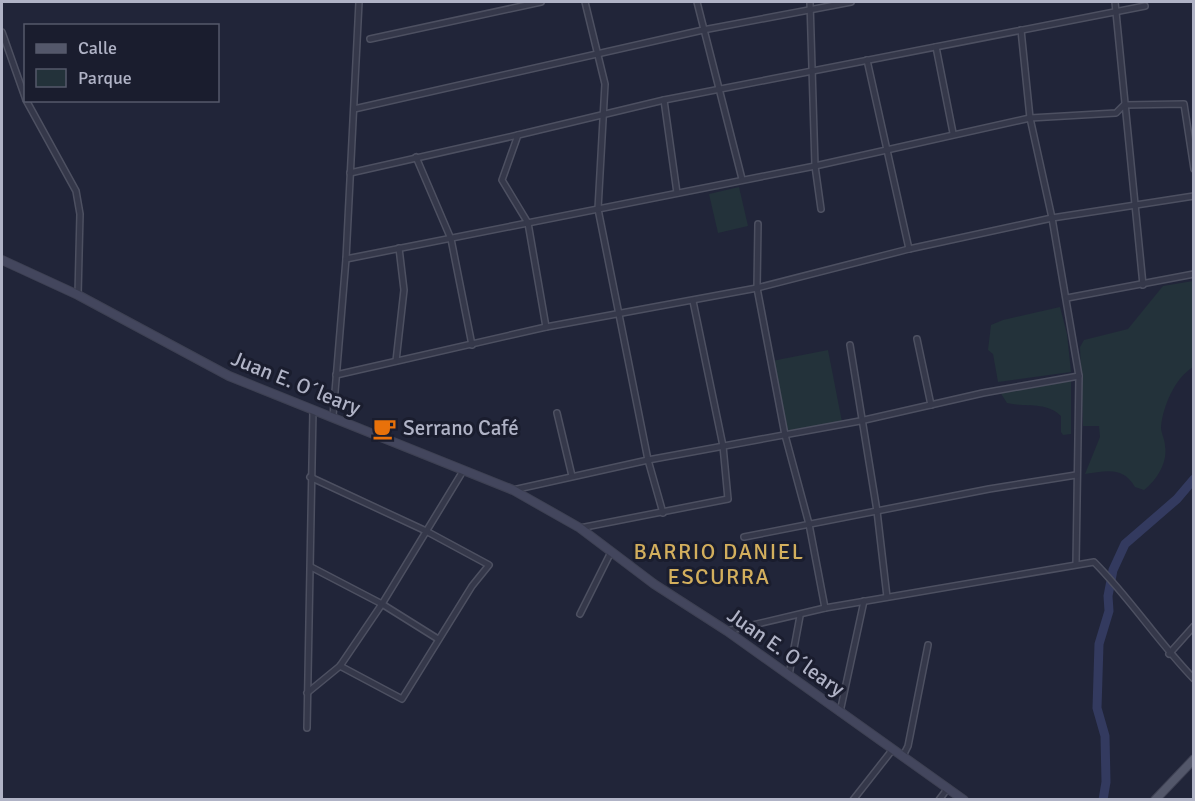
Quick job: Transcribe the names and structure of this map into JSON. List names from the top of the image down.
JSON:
{
  "streets": {
    "street": ["Juan E. O´leary"]
  },
  "districts": ["BARRIO DANIEL ESCURRA"],
  "places": {
    "cafe": ["Serrano Café"]
  },
  "legend": ["Calle", "Parque"]
}
